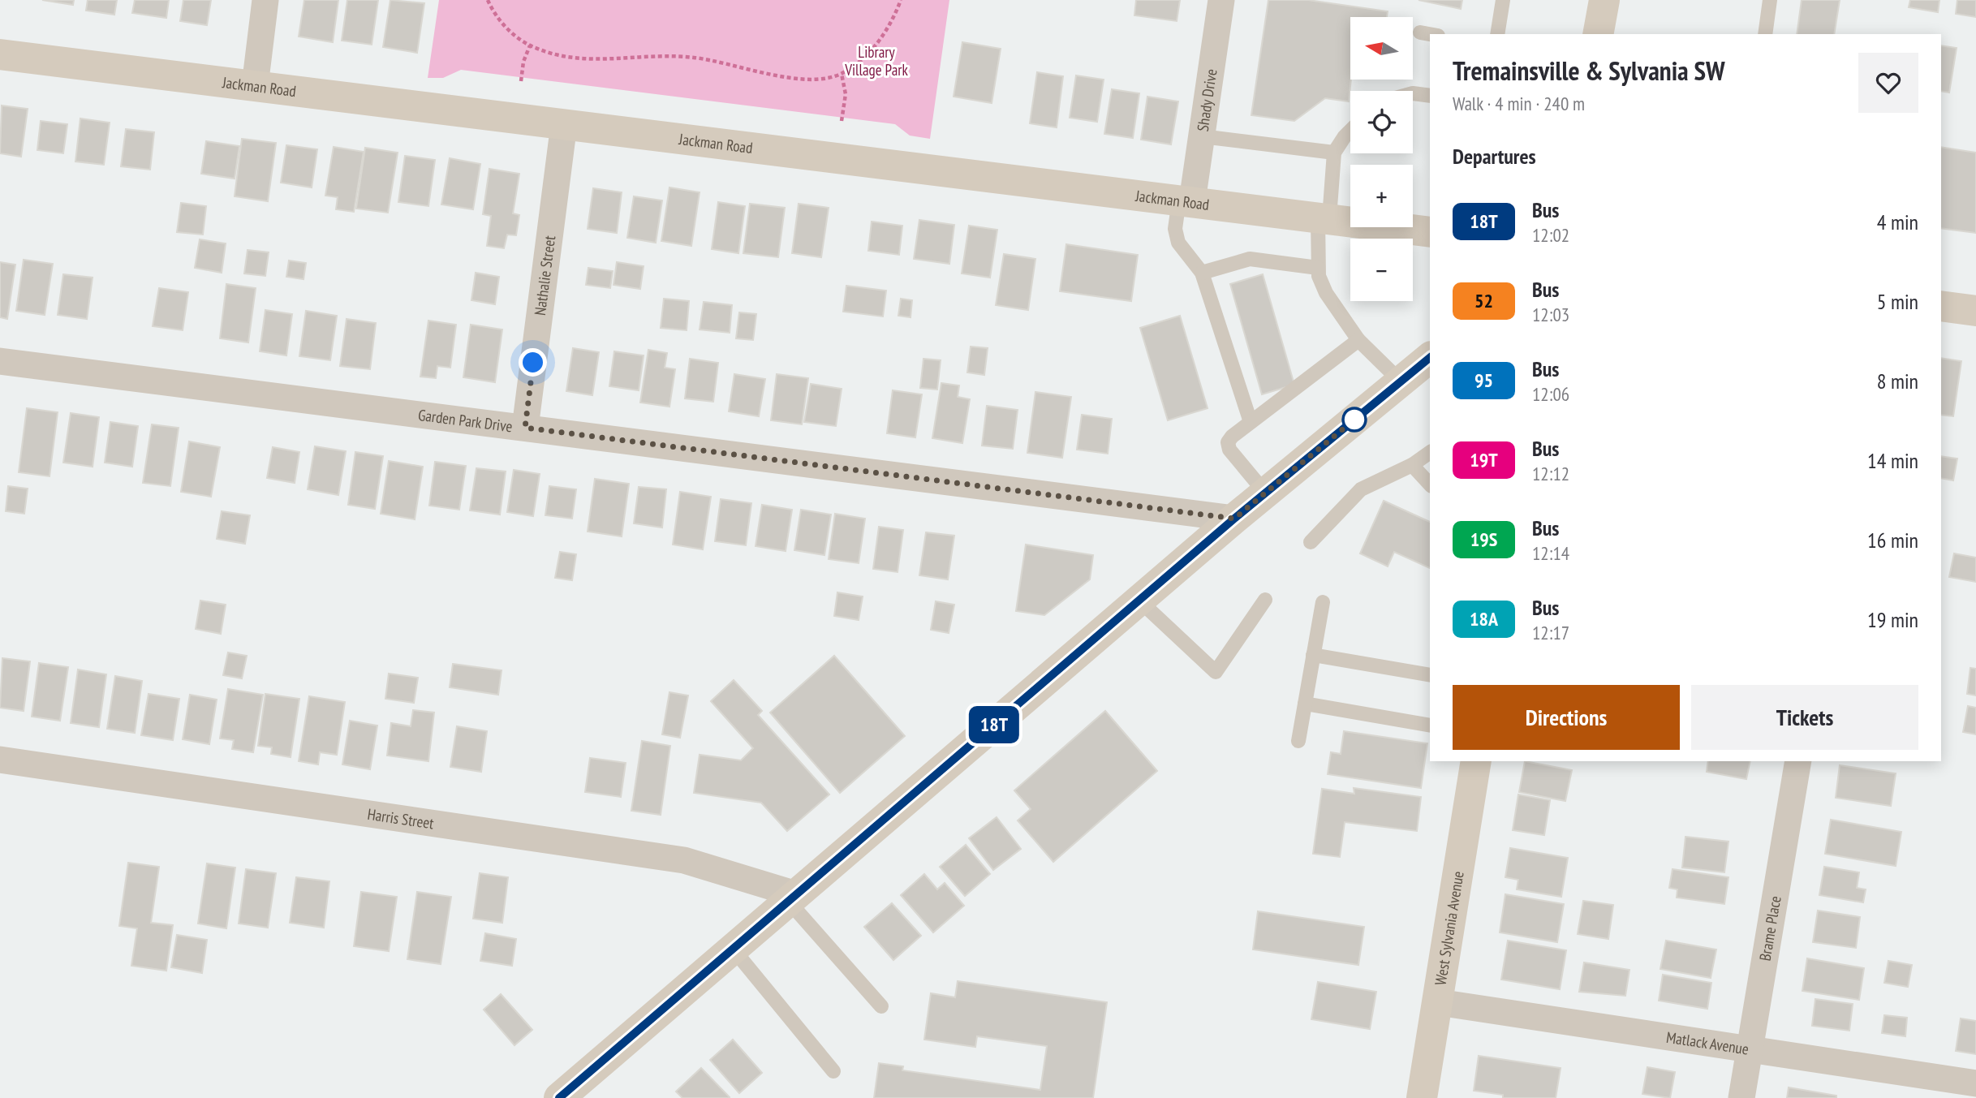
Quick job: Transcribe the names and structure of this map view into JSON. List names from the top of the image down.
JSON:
{
  "streets": {
    "street": [
      "Jackman Road",
      "Shady Drive",
      "Nathalie Street",
      "Garden Park Drive",
      "Harris Street",
      "West Sylvania Avenue",
      "Brame Place",
      "Matlack Avenue"
    ]
  },
  "crossings": [
    ["Jackman Road", "Shady Drive"],
    ["Jackman Road", "Nathalie Street"],
    ["Nathalie Street", "Garden Park Drive"],
    ["West Sylvania Avenue", "Matlack Avenue"],
    ["Brame Place", "Matlack Avenue"]
  ],
  "parks": ["Library Village Park"],
  "lines": ["bus line 18T"],
  "north": "left",
  "page": {
    "on_map": "18T",
    "map_buttons": ["+", "−"],
    "heading": [
      ["Tremainsville & Sylvania SW", "Walk · 4 min · 240 m"],
      "Departures"
    ],
    "list": [
      {
        "mark": "18T",
        "name": "Bus",
        "note": "12:02",
        "value": "4 min"
      },
      {
        "mark": "52",
        "name": "Bus",
        "note": "12:03",
        "value": "5 min"
      },
      {
        "mark": "95",
        "name": "Bus",
        "note": "12:06",
        "value": "8 min"
      },
      {
        "mark": "19T",
        "name": "Bus",
        "note": "12:12",
        "value": "14 min"
      },
      {
        "mark": "19S",
        "name": "Bus",
        "note": "12:14",
        "value": "16 min"
      },
      {
        "mark": "18A",
        "name": "Bus",
        "note": "12:17",
        "value": "19 min"
      }
    ],
    "buttons": ["Directions", "Tickets"]
  }
}
